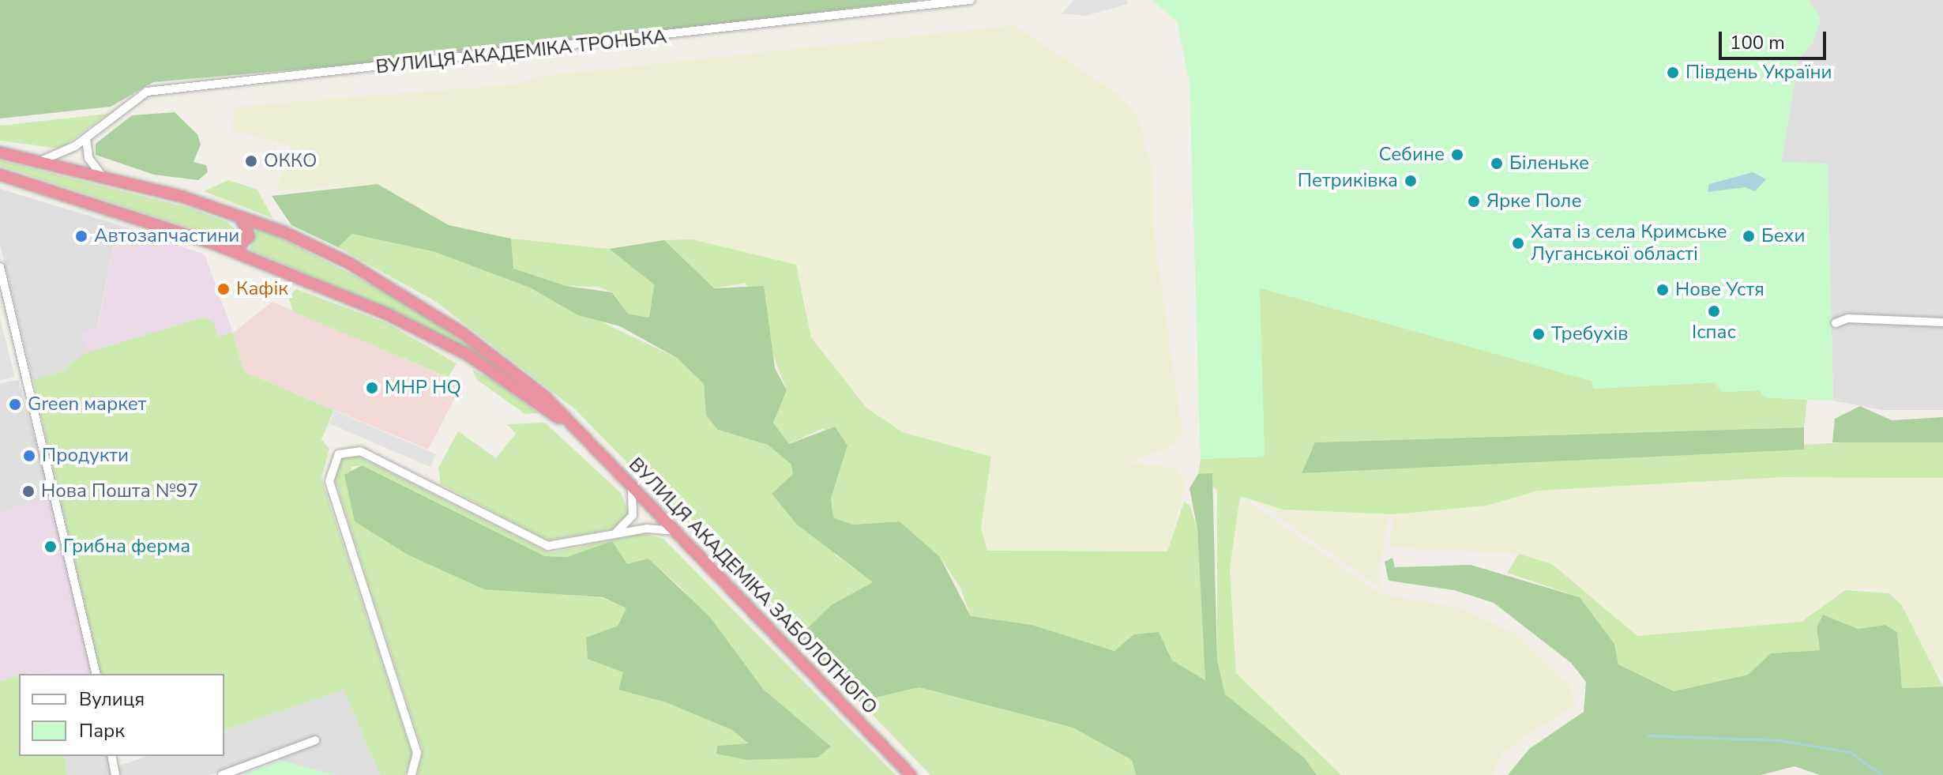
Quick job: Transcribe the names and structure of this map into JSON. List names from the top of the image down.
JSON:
{
  "streets": {
    "highway": ["ВУЛИЦЯ АКАДЕМІКА ЗАБОЛОТНОГО"],
    "street": ["ВУЛИЦЯ АКАДЕМІКА ТРОНЬКА"]
  },
  "crossings": [
    ["ВУЛИЦЯ АКАДЕМІКА ТРОНЬКА", "ВУЛИЦЯ АКАДЕМІКА ЗАБОЛОТНОГО"]
  ],
  "places": [
    "Південь України",
    "Себине",
    "ОККО",
    "Біленьке",
    "Петриківка",
    "Ярке Поле",
    "Автозапчастини",
    "Бехи",
    "Хата iз села Кримське Луганської області",
    "Кафік",
    "Нове Устя",
    "Іспас",
    "Требухів",
    "MHP HQ",
    "Green маркет",
    "Продукти",
    "Нова Пошта №97",
    "Грибна ферма"
  ],
  "legend": ["Вулиця", "Парк"],
  "scale_bar": "100 m"
}
